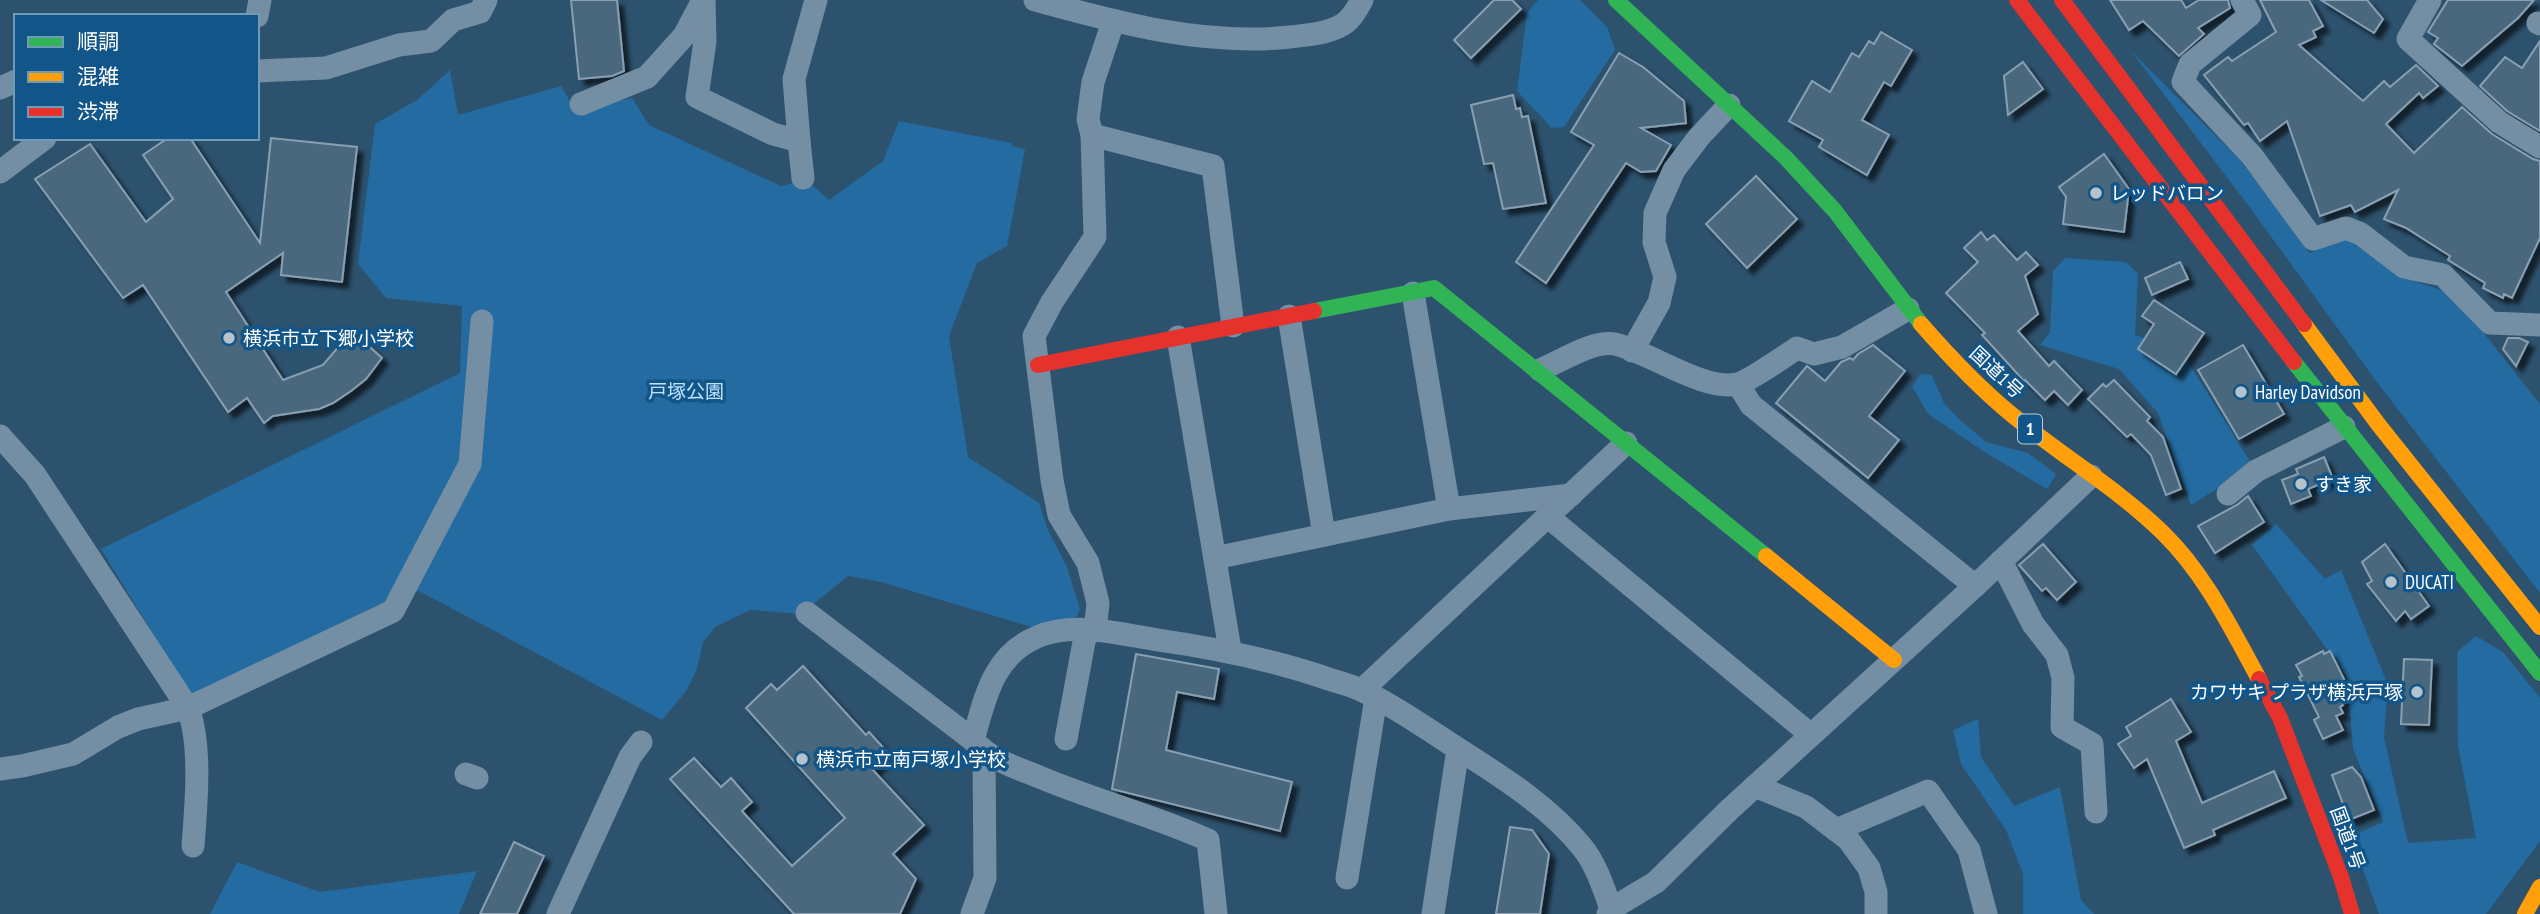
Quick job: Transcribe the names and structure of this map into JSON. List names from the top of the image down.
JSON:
{
  "streets": {
    "main road": ["国道1号", "1"]
  },
  "parks": ["戸塚公園"],
  "places": [
    "レッドバロン",
    "横浜市立下郷小学校",
    "Harley Davidson",
    "すき家",
    "DUCATI",
    "カワサキ プラザ横浜戸塚",
    "横浜市立南戸塚小学校"
  ],
  "legend": ["順調", "混雑", "渋滞"]
}
